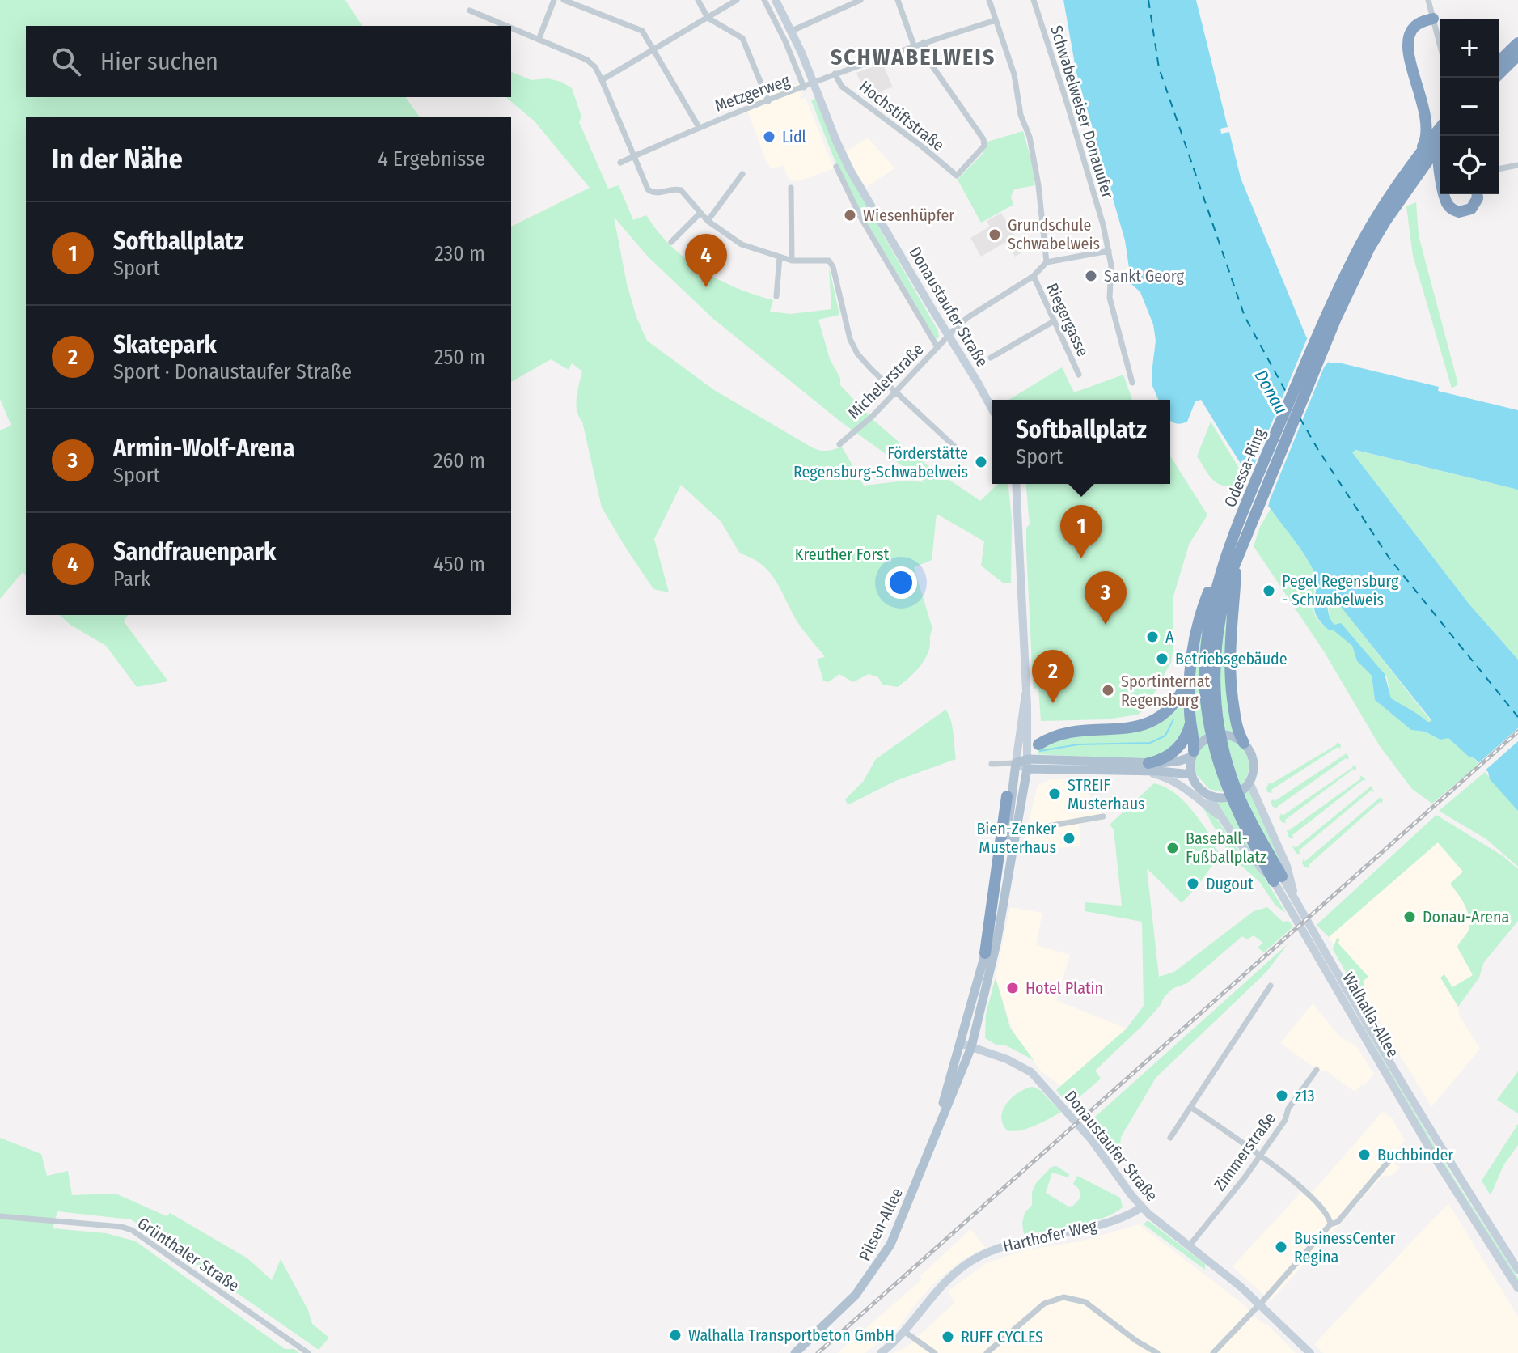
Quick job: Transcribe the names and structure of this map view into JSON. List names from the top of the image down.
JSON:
{
  "streets": {
    "highway": ["Odessa-Ring", "Walhalla-Allee"],
    "main road": ["Donaustaufer Straße", "Pilsen-Allee", "Harthofer Weg"],
    "street": [
      "Metzgerweg",
      "Schwabelweiser Donauufer",
      "Hochstiftstraße",
      "Riegergasse",
      "Michelerstraße",
      "Zimmerstraße",
      "Grünthaler Straße"
    ]
  },
  "crossings": [
    ["Metzgerweg", "Hochstiftstraße"],
    ["Metzgerweg", "Donaustaufer Straße"],
    ["Donaustaufer Straße", "Michelerstraße"],
    ["Donaustaufer Straße", "Zimmerstraße"],
    ["Donaustaufer Straße", "Pilsen-Allee"],
    ["Donaustaufer Straße", "Harthofer Weg"],
    ["Riegergasse", "Michelerstraße"],
    ["Odessa-Ring", "Walhalla-Allee"]
  ],
  "districts": ["SCHWABELWEIS"],
  "water": ["Donau"],
  "parks": ["Kreuther Forst"],
  "places": [
    "Lidl",
    "Wiesenhüpfer",
    "Grundschule Schwabelweis",
    "Sankt Georg",
    "Förderstätte Regensburg-Schwabelweis",
    "Pegel Regensburg - Schwabelweis",
    "A",
    "Betriebsgebäude",
    "Sportinternat Regensburg",
    "STREIF Musterhaus",
    "Bien-Zenker Musterhaus",
    "Baseball- Fußballplatz",
    "Dugout",
    "Donau-Arena",
    "Hotel Platin",
    "z13",
    "Buchbinder",
    "BusinessCenter Regina",
    "Walhalla Transportbeton GmbH",
    "RUFF CYCLES"
  ],
  "page": {
    "map_buttons": ["+", "−"],
    "search": "Hier suchen",
    "heading": ["In der Nähe", "4 Ergebnisse"],
    "list": [
      {
        "mark": "1",
        "name": "Softballplatz",
        "note": "Sport",
        "value": "230 m"
      },
      {
        "mark": "2",
        "name": "Skatepark",
        "note": "Sport · Donaustaufer Straße",
        "value": "250 m"
      },
      {
        "mark": "3",
        "name": "Armin-Wolf-Arena",
        "note": "Sport",
        "value": "260 m"
      },
      {
        "mark": "4",
        "name": "Sandfrauenpark",
        "note": "Park",
        "value": "450 m"
      }
    ],
    "pins": [
      "4",
      "1",
      "3",
      "2"
    ],
    "popup": ["Softballplatz", "Sport"]
  }
}
